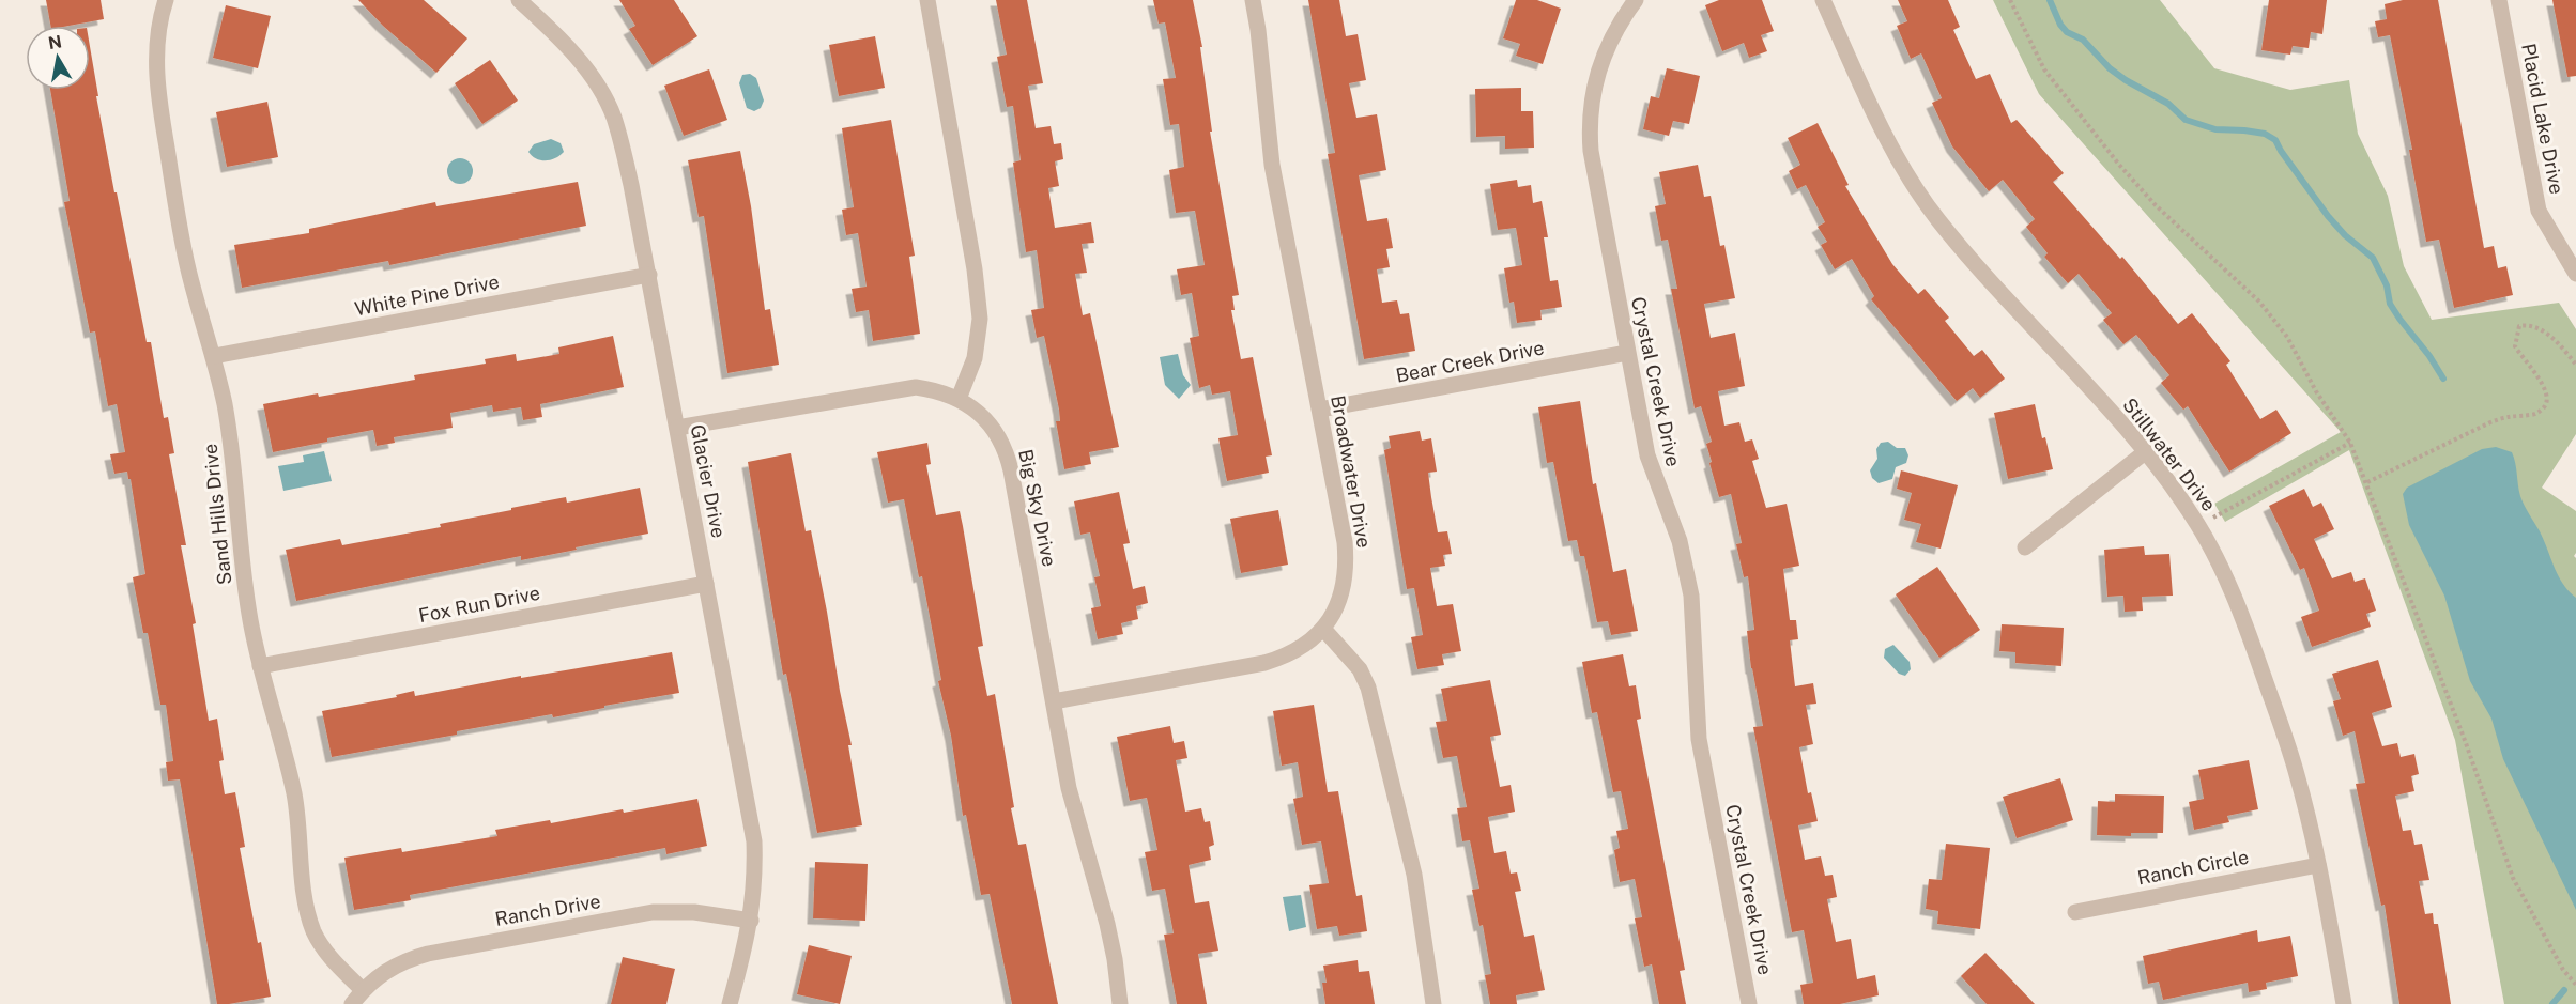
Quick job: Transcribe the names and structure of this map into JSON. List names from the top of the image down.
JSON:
{
  "streets": {
    "street": [
      "Placid Lake Drive",
      "White Pine Drive",
      "Bear Creek Drive",
      "Crystal Creek Drive",
      "Stillwater Drive",
      "Broadwater Drive",
      "Glacier Drive",
      "Big Sky Drive",
      "Sand Hills Drive",
      "Fox Run Drive",
      "Ranch Circle",
      "Ranch Drive"
    ]
  },
  "crossings": [
    ["White Pine Drive", "Glacier Drive"],
    ["White Pine Drive", "Sand Hills Drive"],
    ["Bear Creek Drive", "Crystal Creek Drive"],
    ["Bear Creek Drive", "Broadwater Drive"],
    ["Stillwater Drive", "Ranch Circle"],
    ["Glacier Drive", "Fox Run Drive"],
    ["Glacier Drive", "Ranch Drive"],
    ["Sand Hills Drive", "Fox Run Drive"],
    ["Sand Hills Drive", "Ranch Drive"]
  ],
  "north": "top"
}
